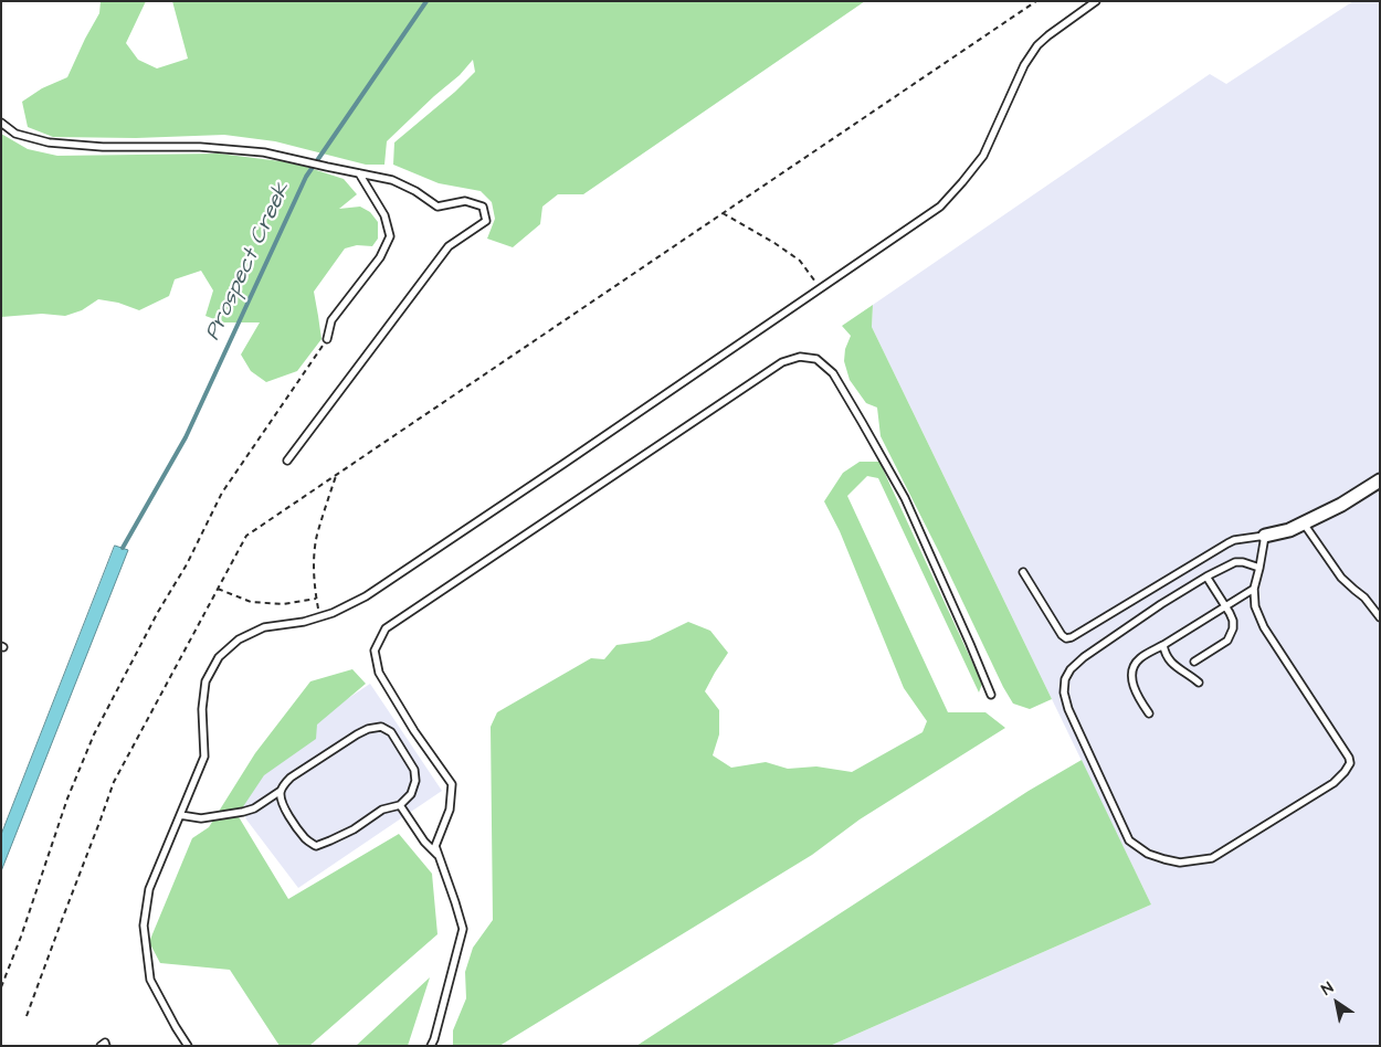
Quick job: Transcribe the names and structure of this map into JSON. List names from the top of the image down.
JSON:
{
  "water": ["Prospect Creek"],
  "north": "top left"
}
